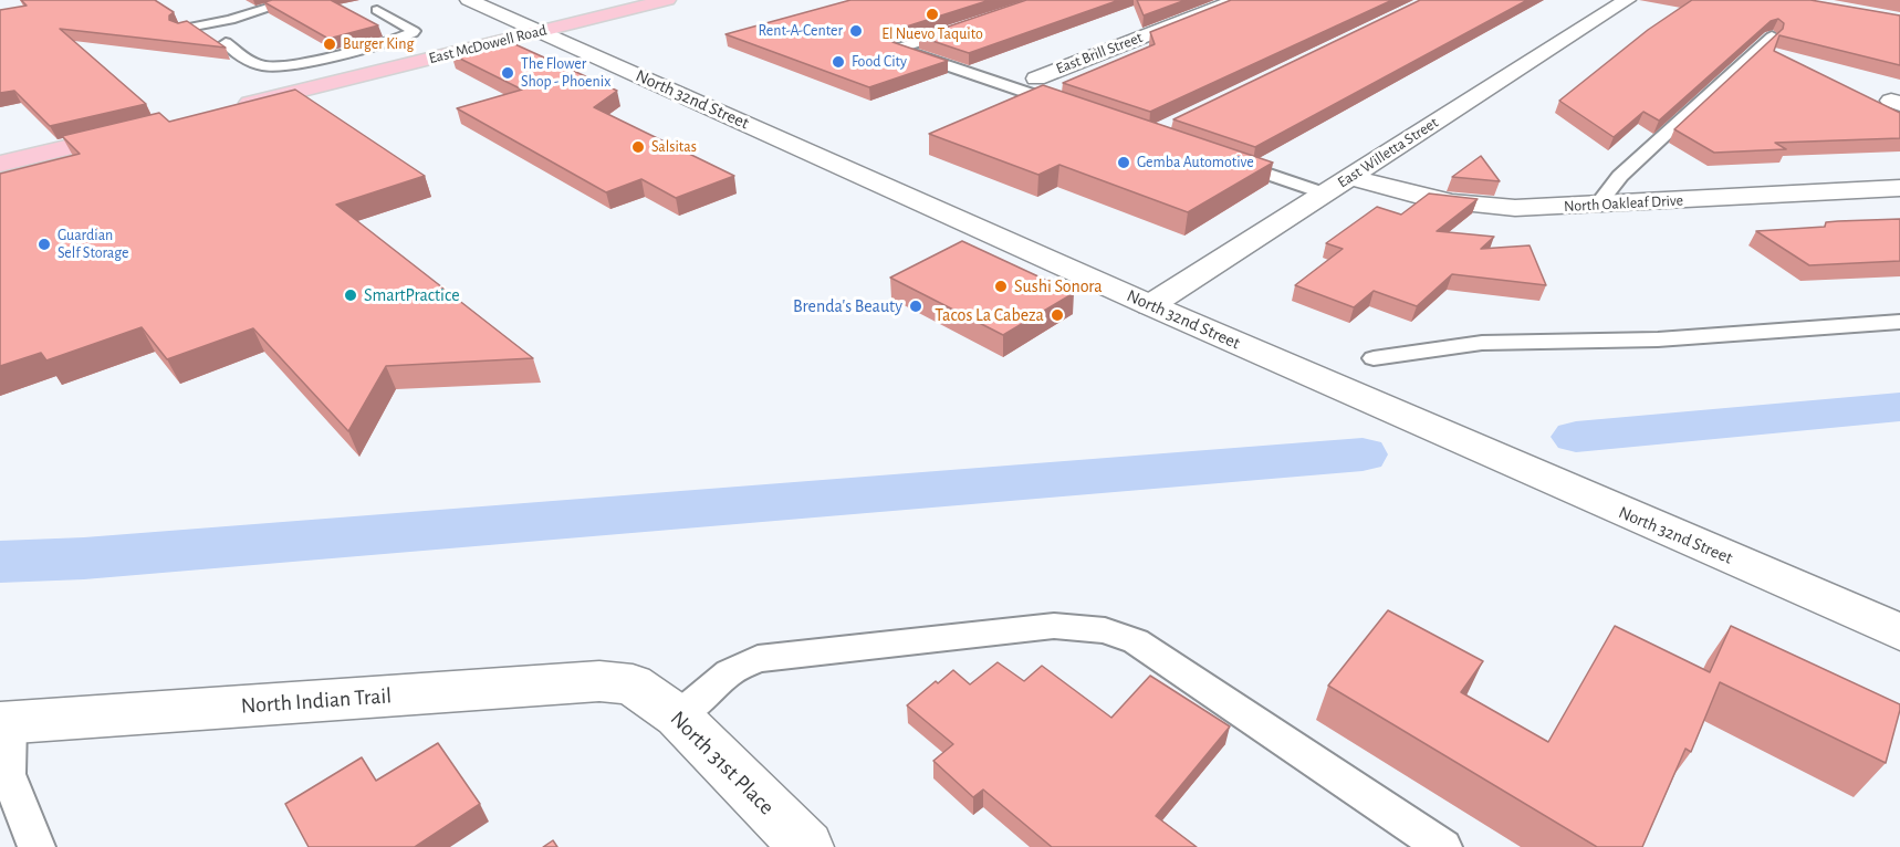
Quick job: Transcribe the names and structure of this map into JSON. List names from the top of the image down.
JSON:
{
  "streets": {
    "main road": ["East McDowell Road"],
    "street": [
      "East Brill Street",
      "North 32nd Street",
      "East Willetta Street",
      "North Oakleaf Drive",
      "North Indian Trail",
      "North 31st Place"
    ]
  },
  "crossings": [
    ["East McDowell Road", "North 32nd Street"],
    ["North 32nd Street", "East Willetta Street"],
    ["East Willetta Street", "North Oakleaf Drive"],
    ["North Indian Trail", "North 31st Place"]
  ],
  "places": [
    "El Nuevo Taquito",
    "Rent-A-Center",
    "Burger King",
    "Food City",
    "The Flower Shop - Phoenix",
    "Salsitas",
    "Gemba Automotive",
    "Guardian Self Storage",
    "Sushi Sonora",
    "SmartPractice",
    "Brenda's Beauty",
    "Tacos La Cabeza"
  ]
}
